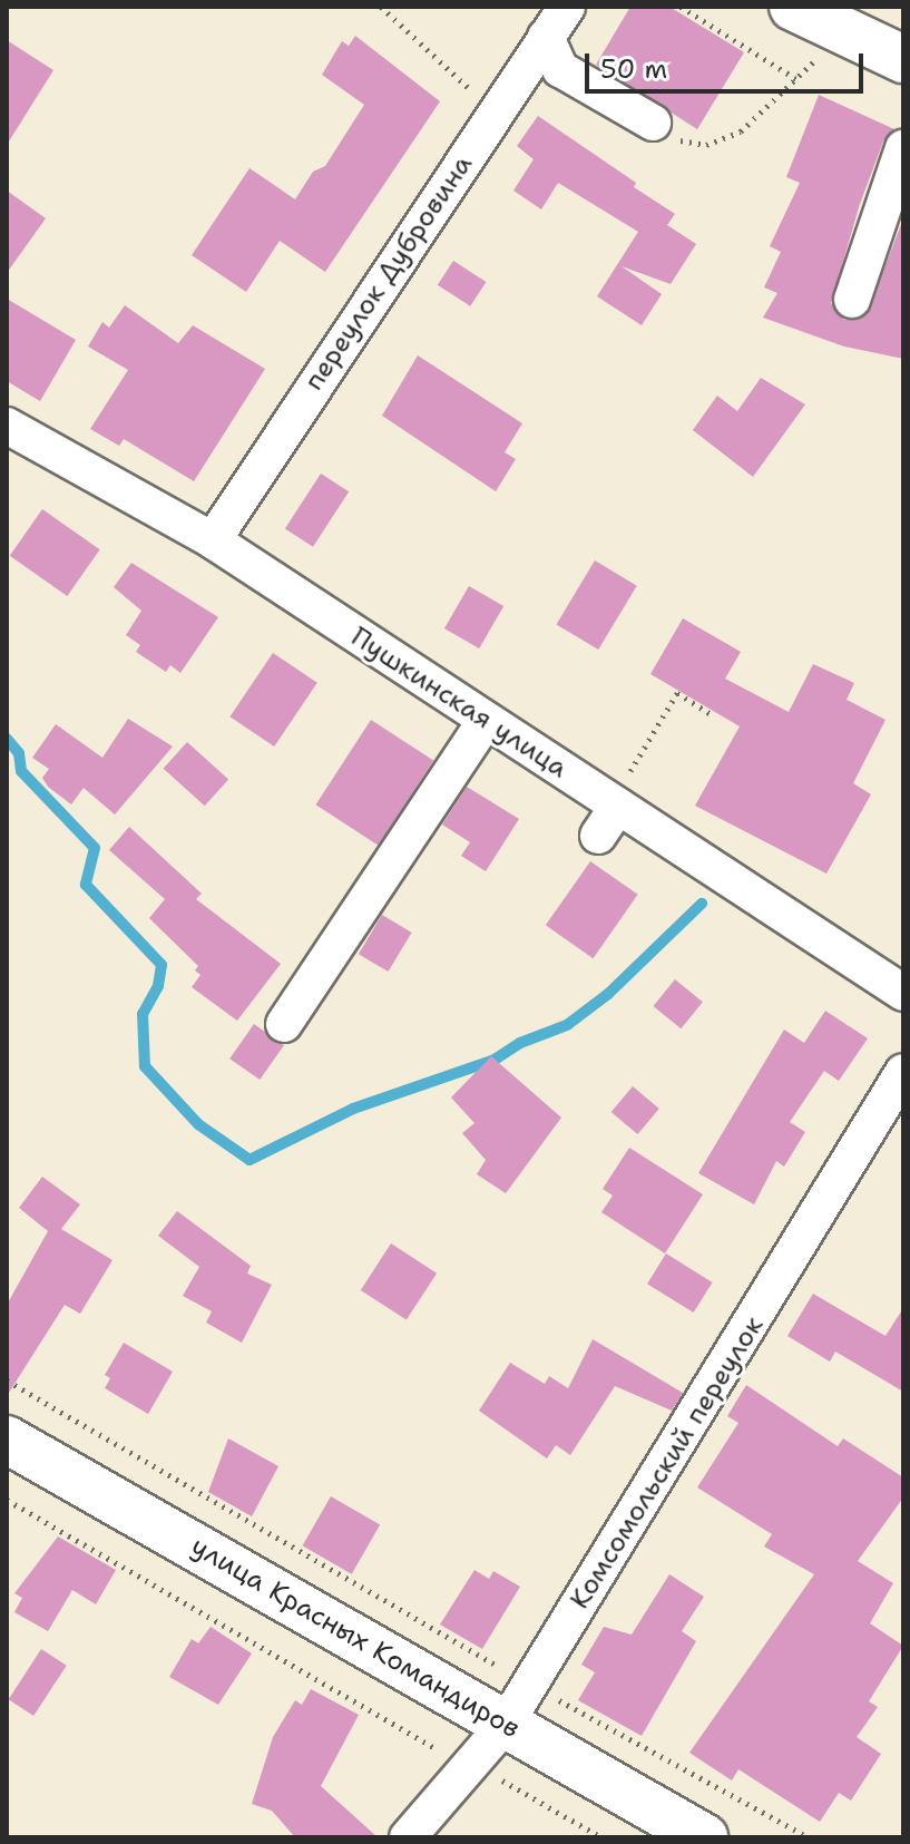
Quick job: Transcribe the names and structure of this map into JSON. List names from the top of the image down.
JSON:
{
  "streets": {
    "main road": ["улица Красных Командиров"],
    "street": ["переулок Дубровина", "Пушкинская улица", "Комсомольский переулок"]
  },
  "crossings": [
    ["переулок Дубровина", "Пушкинская улица"],
    ["Комсомольский переулок", "улица Красных Командиров"]
  ],
  "scale_bar": "50 m"
}
